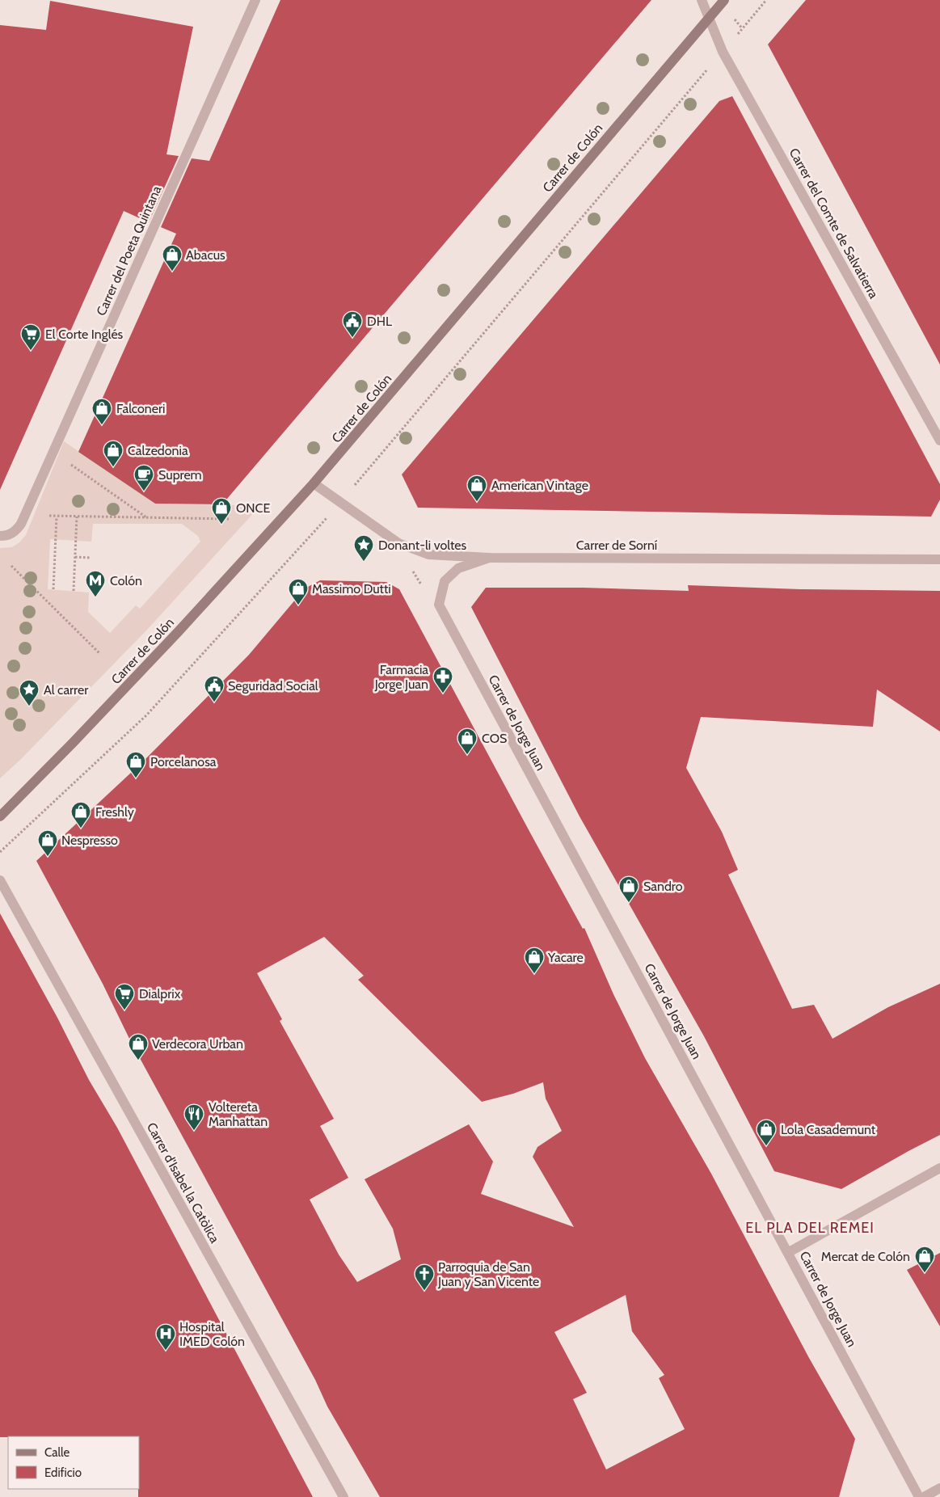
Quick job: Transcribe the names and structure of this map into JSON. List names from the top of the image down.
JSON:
{
  "streets": {
    "main road": ["Carrer de Colón"],
    "street": [
      "Carrer del Comte de Salvatierra",
      "Carrer del Poeta Quintana",
      "Carrer de Sorní",
      "Carrer de Jorge Juan",
      "Carrer d'Isabel la Catòlica"
    ]
  },
  "crossings": [
    ["Carrer de Colón", "Carrer del Comte de Salvatierra"],
    ["Carrer de Colón", "Carrer de Sorní"],
    ["Carrer de Sorní", "Carrer de Jorge Juan"]
  ],
  "districts": ["EL PLA DEL REMEI"],
  "places": {
    "shop": [
      "Abacus",
      "Falconeri",
      "Calzedonia",
      "American Vintage",
      "ONCE",
      "Massimo Dutti",
      "COS",
      "Porcelanosa",
      "Freshly",
      "Nespresso",
      "Sandro",
      "Yacare",
      "Verdecora Urban",
      "Lola Casademunt",
      "Mercat de Colón"
    ],
    "public building": ["DHL", "Seguridad Social"],
    "supermarket": ["El Corte Inglés", "Dialprix"],
    "cafe": ["Suprem"],
    "place": ["Donant-li voltes", "Al carrer"],
    "metro station": ["Colón"],
    "pharmacy": ["Farmacia Jorge Juan"],
    "restaurant": ["Voltereta Manhattan"],
    "church": ["Parroquia de San Juan y San Vicente"],
    "hospital": ["Hospital IMED Colón"]
  },
  "legend": ["Calle", "Edificio"]
}
